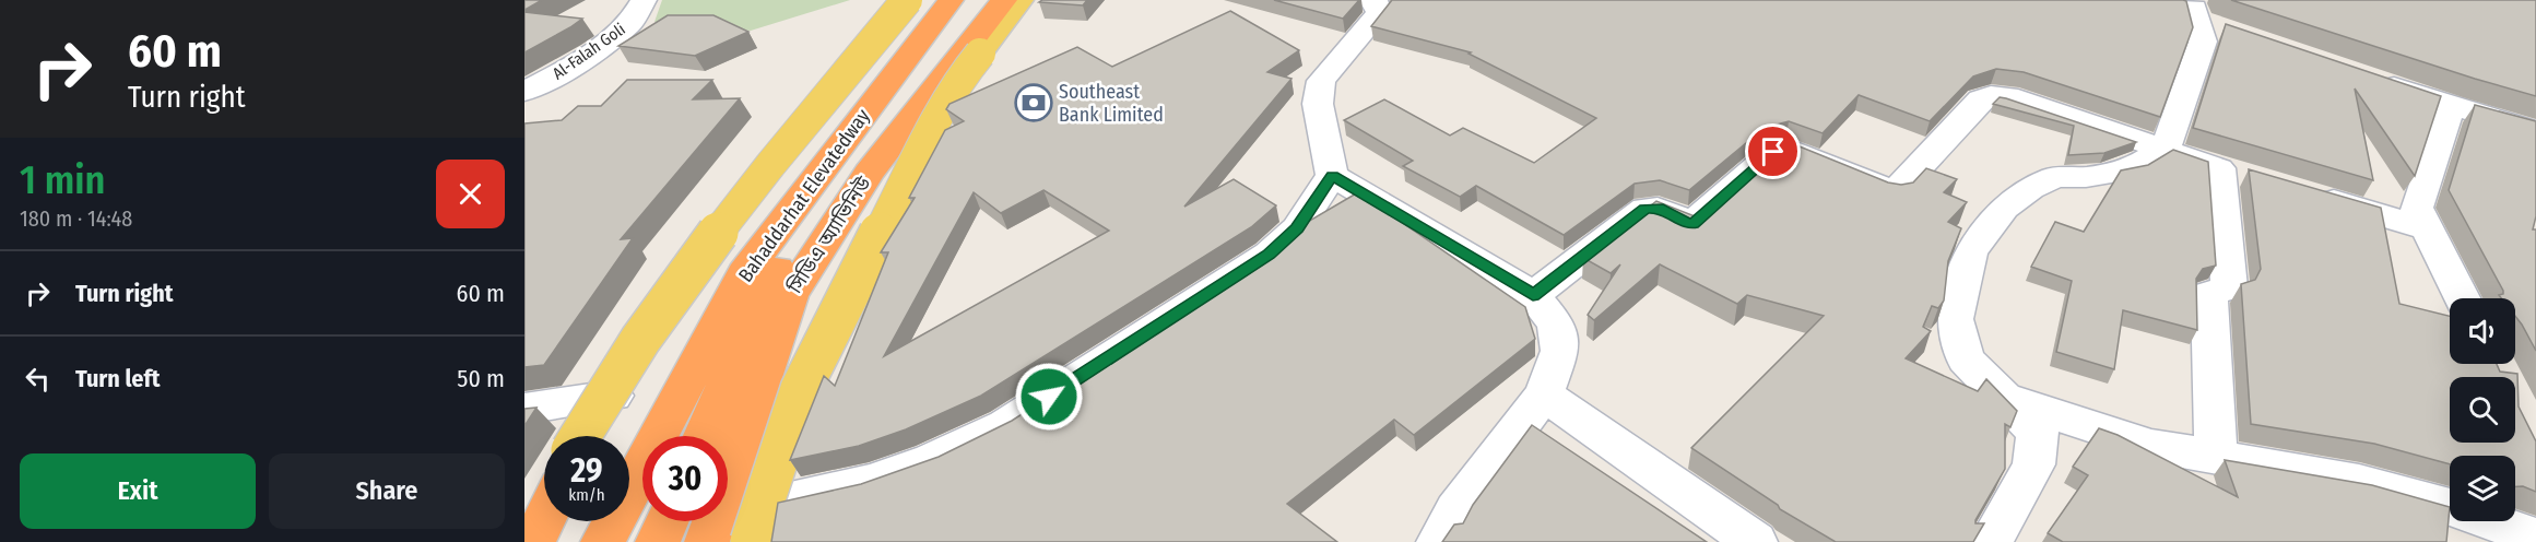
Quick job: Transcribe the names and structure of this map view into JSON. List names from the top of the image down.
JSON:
{
  "streets": {
    "highway": ["Bahaddarhat Elevatedway", "সিডিএ অ্যাভিনিউ"],
    "street": ["Al-Falah Goli"]
  },
  "places": {
    "bank": ["Southeast Bank Limited"]
  },
  "page": {
    "turn": ["60 m", "Turn right"],
    "heading": ["1 min", "180 m · 14:48"],
    "list": [
      {
        "name": "Turn right",
        "value": "60 m"
      },
      {
        "name": "Turn left",
        "value": "50 m"
      }
    ],
    "speed": "29 km/h",
    "limit": "30",
    "buttons": ["Exit", "Share"]
  }
}
